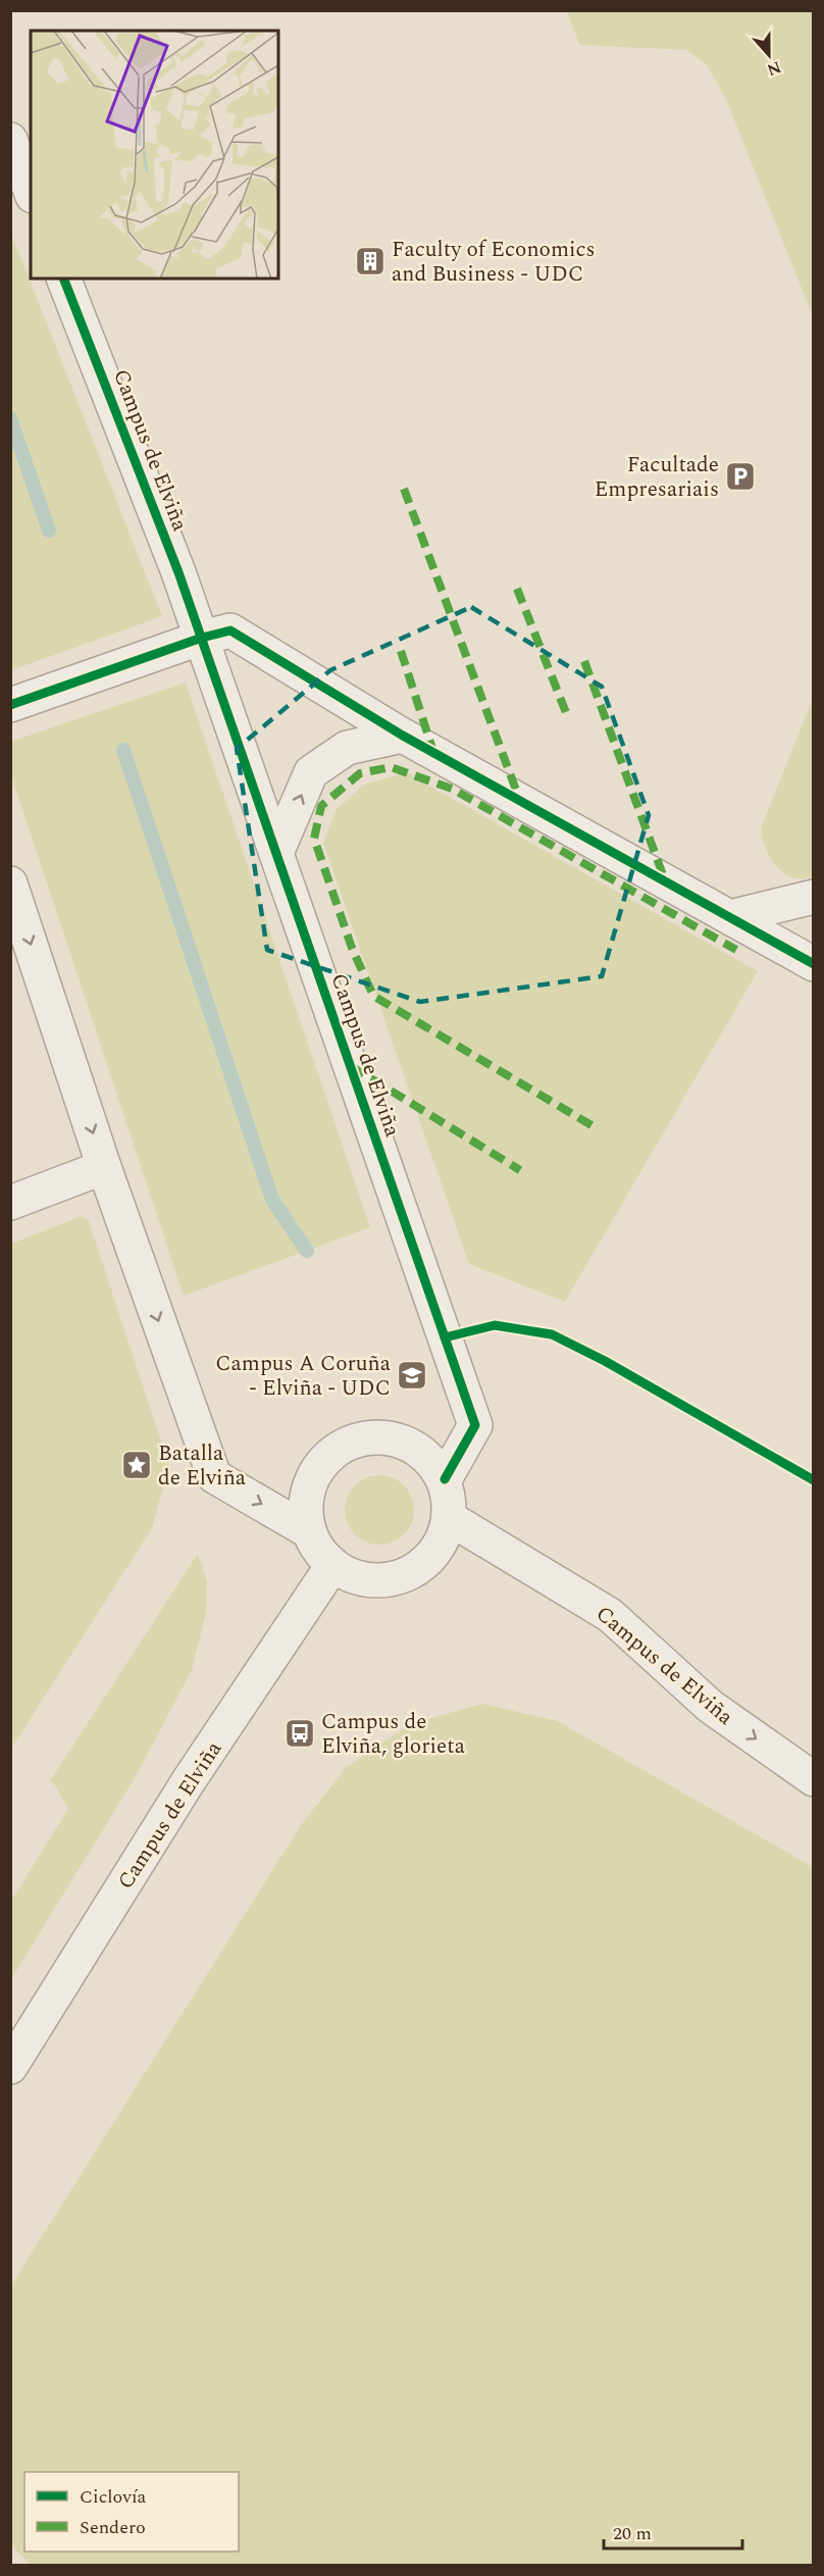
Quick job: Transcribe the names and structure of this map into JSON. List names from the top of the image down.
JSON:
{
  "streets": {
    "street": ["Campus de Elviña"]
  },
  "places": {
    "building": ["Faculty of Economics and Business - UDC"],
    "parking": ["Facultade Empresariais"],
    "school or university": ["Campus A Coruña - Elviña - UDC"],
    "place": ["Batalla de Elviña"],
    "bus stop": ["Campus de Elviña, glorieta"]
  },
  "legend": ["Ciclovía", "Sendero"],
  "scale_bar": "20 m",
  "north": "bottom"
}
